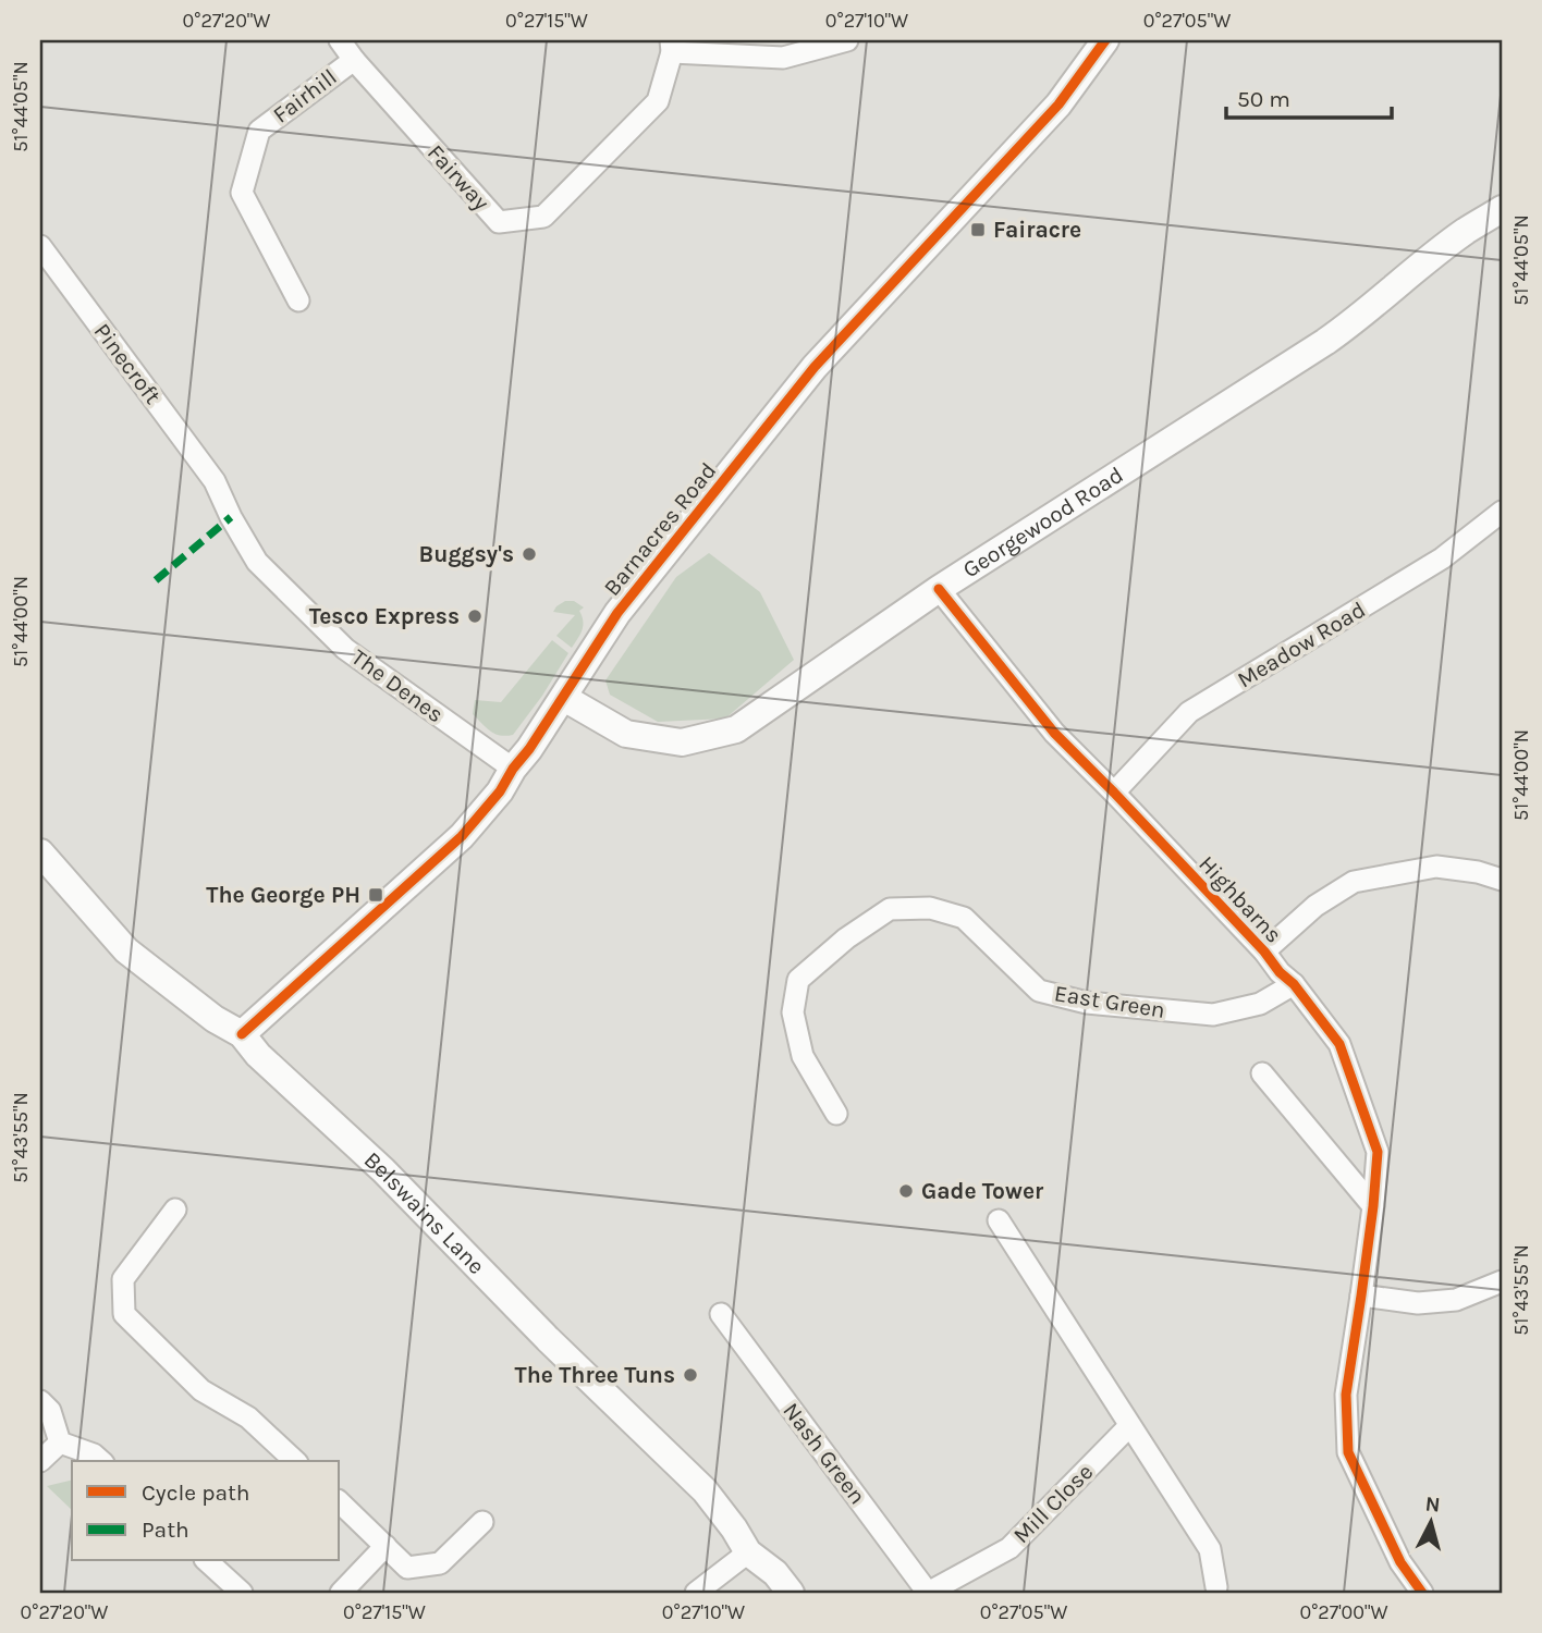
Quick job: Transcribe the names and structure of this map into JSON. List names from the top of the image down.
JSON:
{
  "streets": {
    "street": [
      "Fairhill",
      "Fairway",
      "Pinecroft",
      "Georgewood Road",
      "Barnacres Road",
      "Meadow Road",
      "The Denes",
      "Highbarns",
      "East Green",
      "Belswains Lane",
      "Nash Green",
      "Mill Close"
    ]
  },
  "crossings": [
    ["Fairhill", "Fairway"],
    ["Pinecroft", "The Denes"],
    ["Georgewood Road", "Barnacres Road"],
    ["Georgewood Road", "Highbarns"],
    ["Barnacres Road", "The Denes"],
    ["Barnacres Road", "Belswains Lane"],
    ["Meadow Road", "Highbarns"],
    ["Highbarns", "East Green"],
    ["Nash Green", "Mill Close"]
  ],
  "places": {
    "transit": ["Fairacre", "The George PH"],
    "other": [
      "Buggsy's",
      "Tesco Express",
      "Gade Tower",
      "The Three Tuns"
    ]
  },
  "legend": ["Cycle path", "Path"],
  "scale_bar": "50 m",
  "north": "top",
  "coordinates": [
    "0°27'20\"W",
    "0°27'15\"W",
    "0°27'10\"W",
    "0°27'05\"W",
    "51°44'05\"N",
    "51°44'00\"N",
    "51°43'55\"N",
    "0°27'00\"W"
  ]
}
